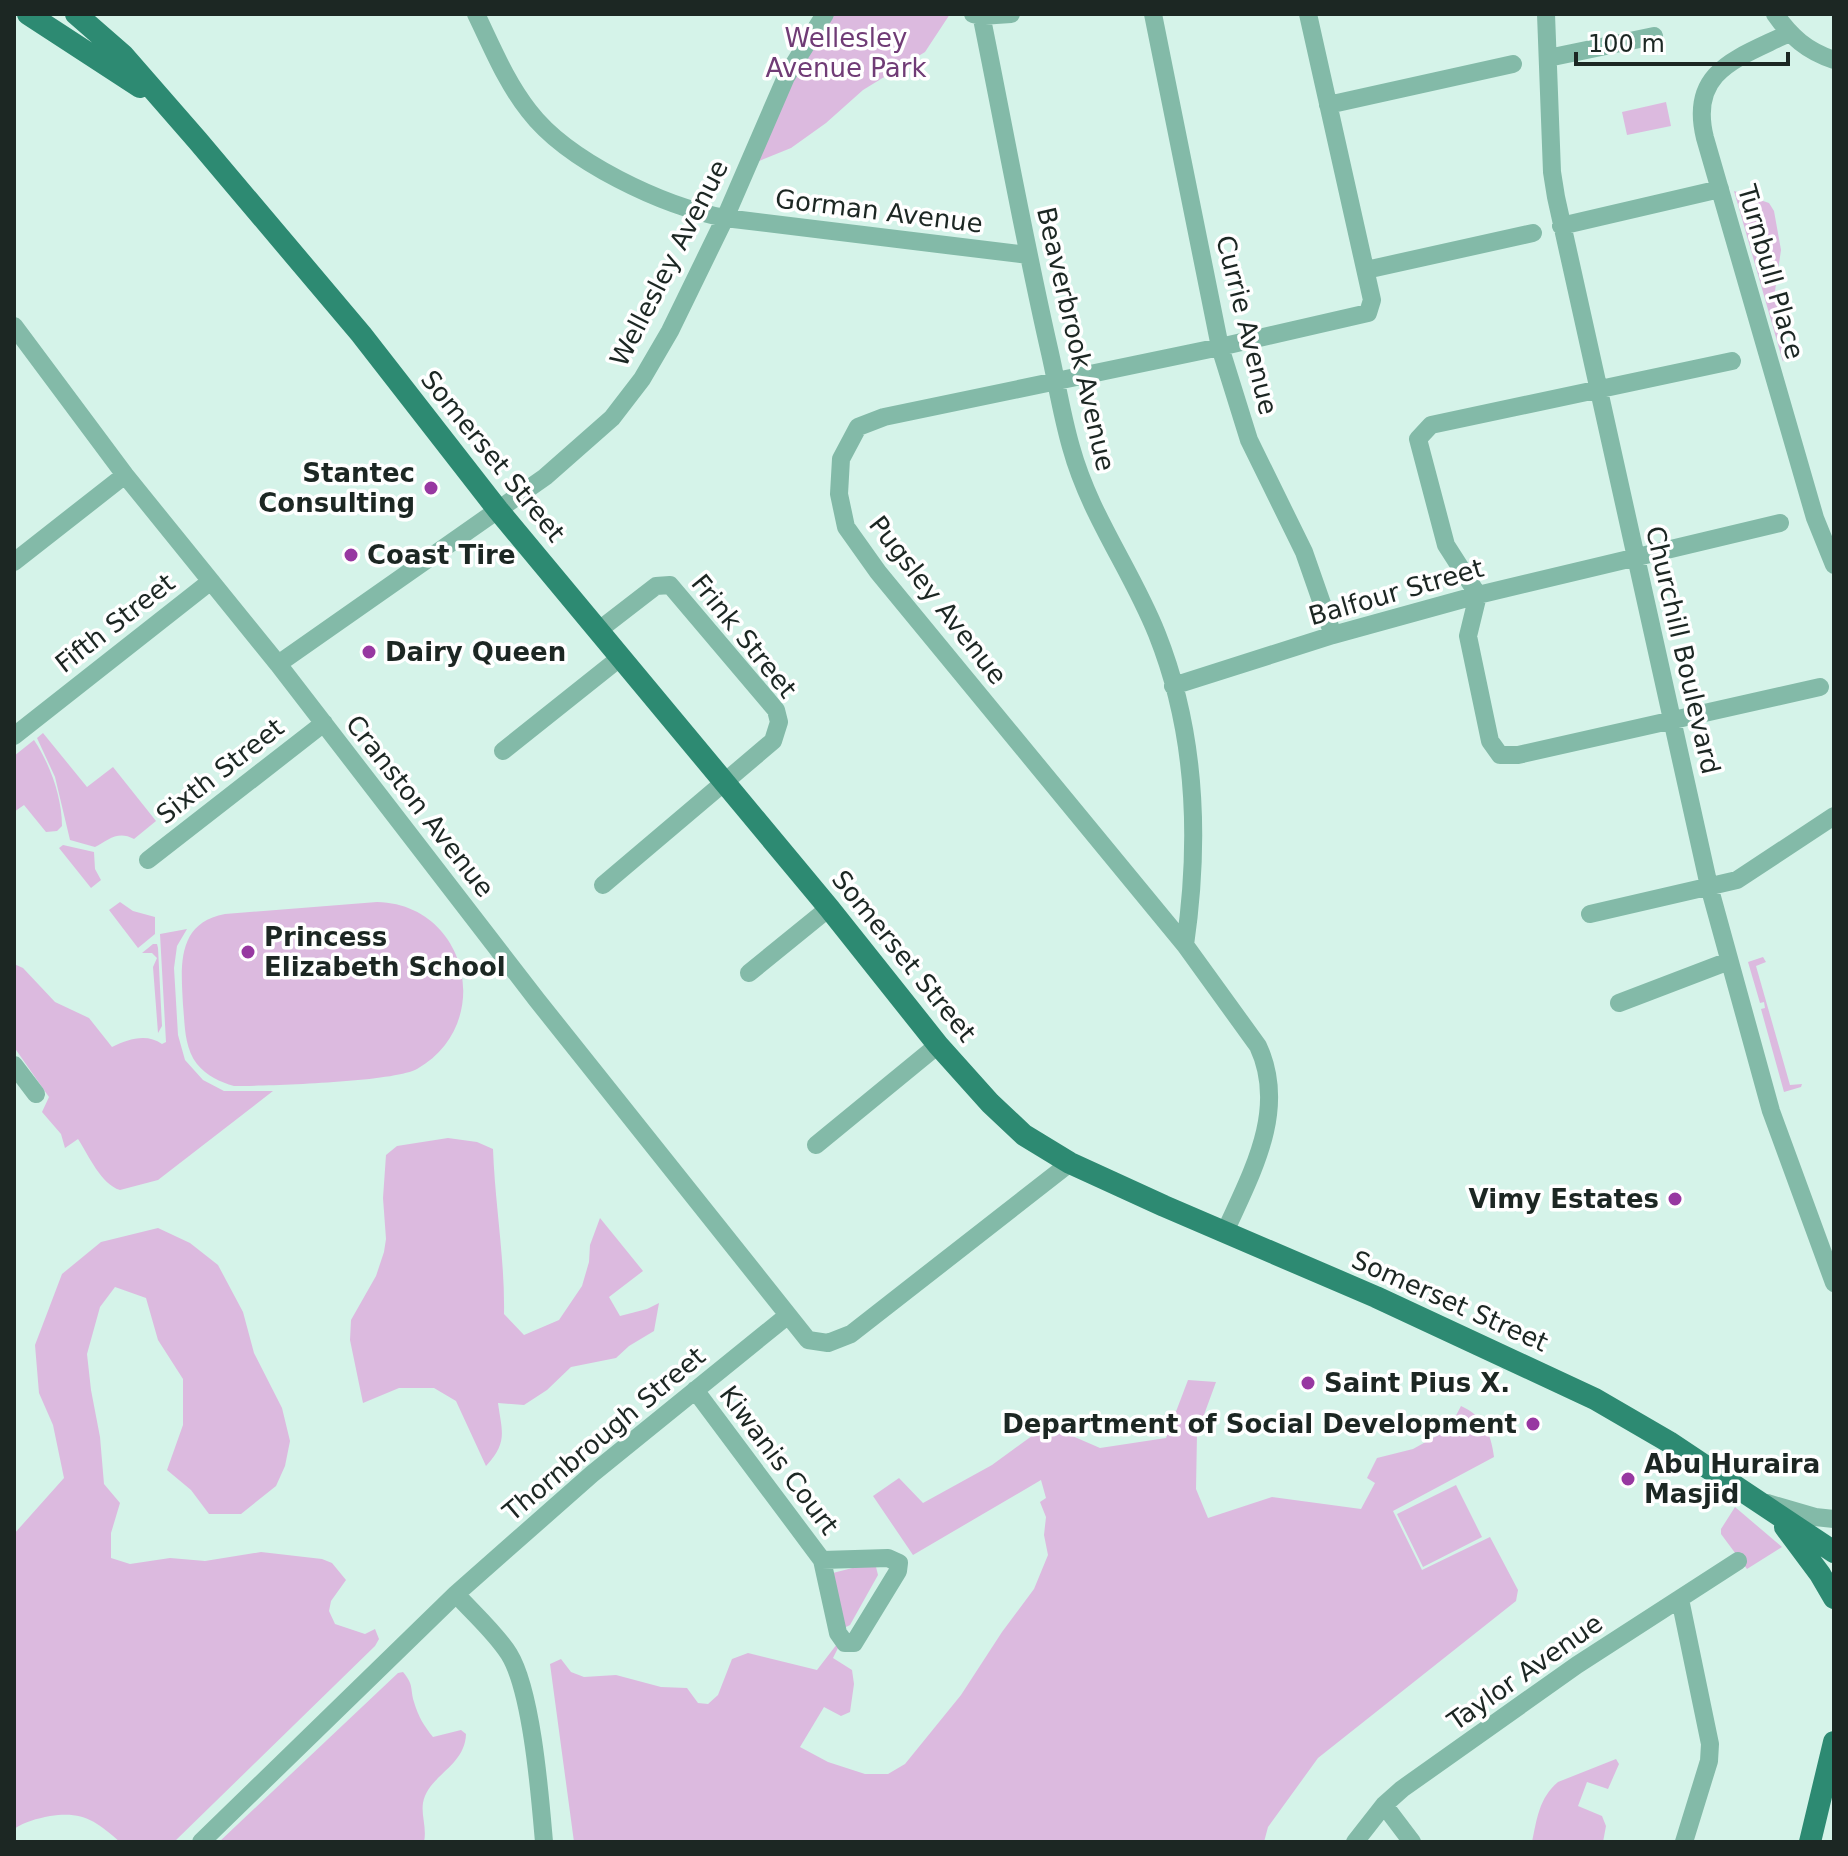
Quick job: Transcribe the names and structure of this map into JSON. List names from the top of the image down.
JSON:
{
  "streets": {
    "main road": ["Somerset Street"],
    "street": [
      "Gorman Avenue",
      "Wellesley Avenue",
      "Turnbull Place",
      "Currie Avenue",
      "Beaverbrook Avenue",
      "Balfour Street",
      "Pugsley Avenue",
      "Fifth Street",
      "Frink Street",
      "Churchill Boulevard",
      "Sixth Street",
      "Cranston Avenue",
      "Thornbrough Street",
      "Kiwanis Court",
      "Taylor Avenue"
    ]
  },
  "crossings": [
    ["Gorman Avenue", "Wellesley Avenue"],
    ["Gorman Avenue", "Beaverbrook Avenue"],
    ["Wellesley Avenue", "Somerset Street"],
    ["Wellesley Avenue", "Cranston Avenue"],
    ["Currie Avenue", "Balfour Street"],
    ["Currie Avenue", "Pugsley Avenue"],
    ["Beaverbrook Avenue", "Balfour Street"],
    ["Beaverbrook Avenue", "Pugsley Avenue"],
    ["Somerset Street", "Pugsley Avenue"],
    ["Somerset Street", "Frink Street"],
    ["Balfour Street", "Churchill Boulevard"],
    ["Fifth Street", "Cranston Avenue"],
    ["Sixth Street", "Cranston Avenue"],
    ["Cranston Avenue", "Thornbrough Street"],
    ["Thornbrough Street", "Kiwanis Court"]
  ],
  "parks": ["Wellesley Avenue Park"],
  "places": [
    "Stantec Consulting",
    "Coast Tire",
    "Dairy Queen",
    "Princess Elizabeth School",
    "Vimy Estates",
    "Saint Pius X.",
    "Department of Social Development",
    "Abu Huraira Masjid"
  ],
  "scale_bar": "100 m"
}
